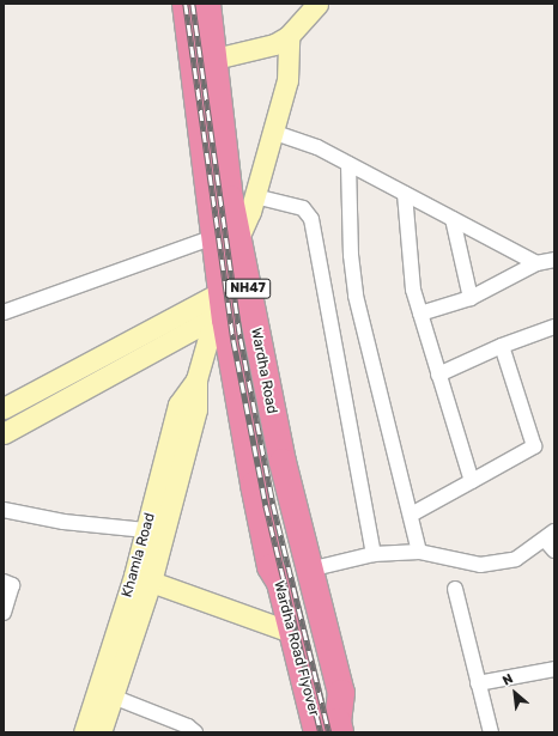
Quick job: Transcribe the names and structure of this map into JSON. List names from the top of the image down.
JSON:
{
  "streets": {
    "highway": ["NH47", "Wardha Road", "Wardha Road Flyover"],
    "street": ["Khamla Road"]
  },
  "crossings": [
    ["Wardha Road", "Khamla Road"],
    ["Wardha Road", "Wardha Road Flyover"]
  ],
  "north": "top left"
}
